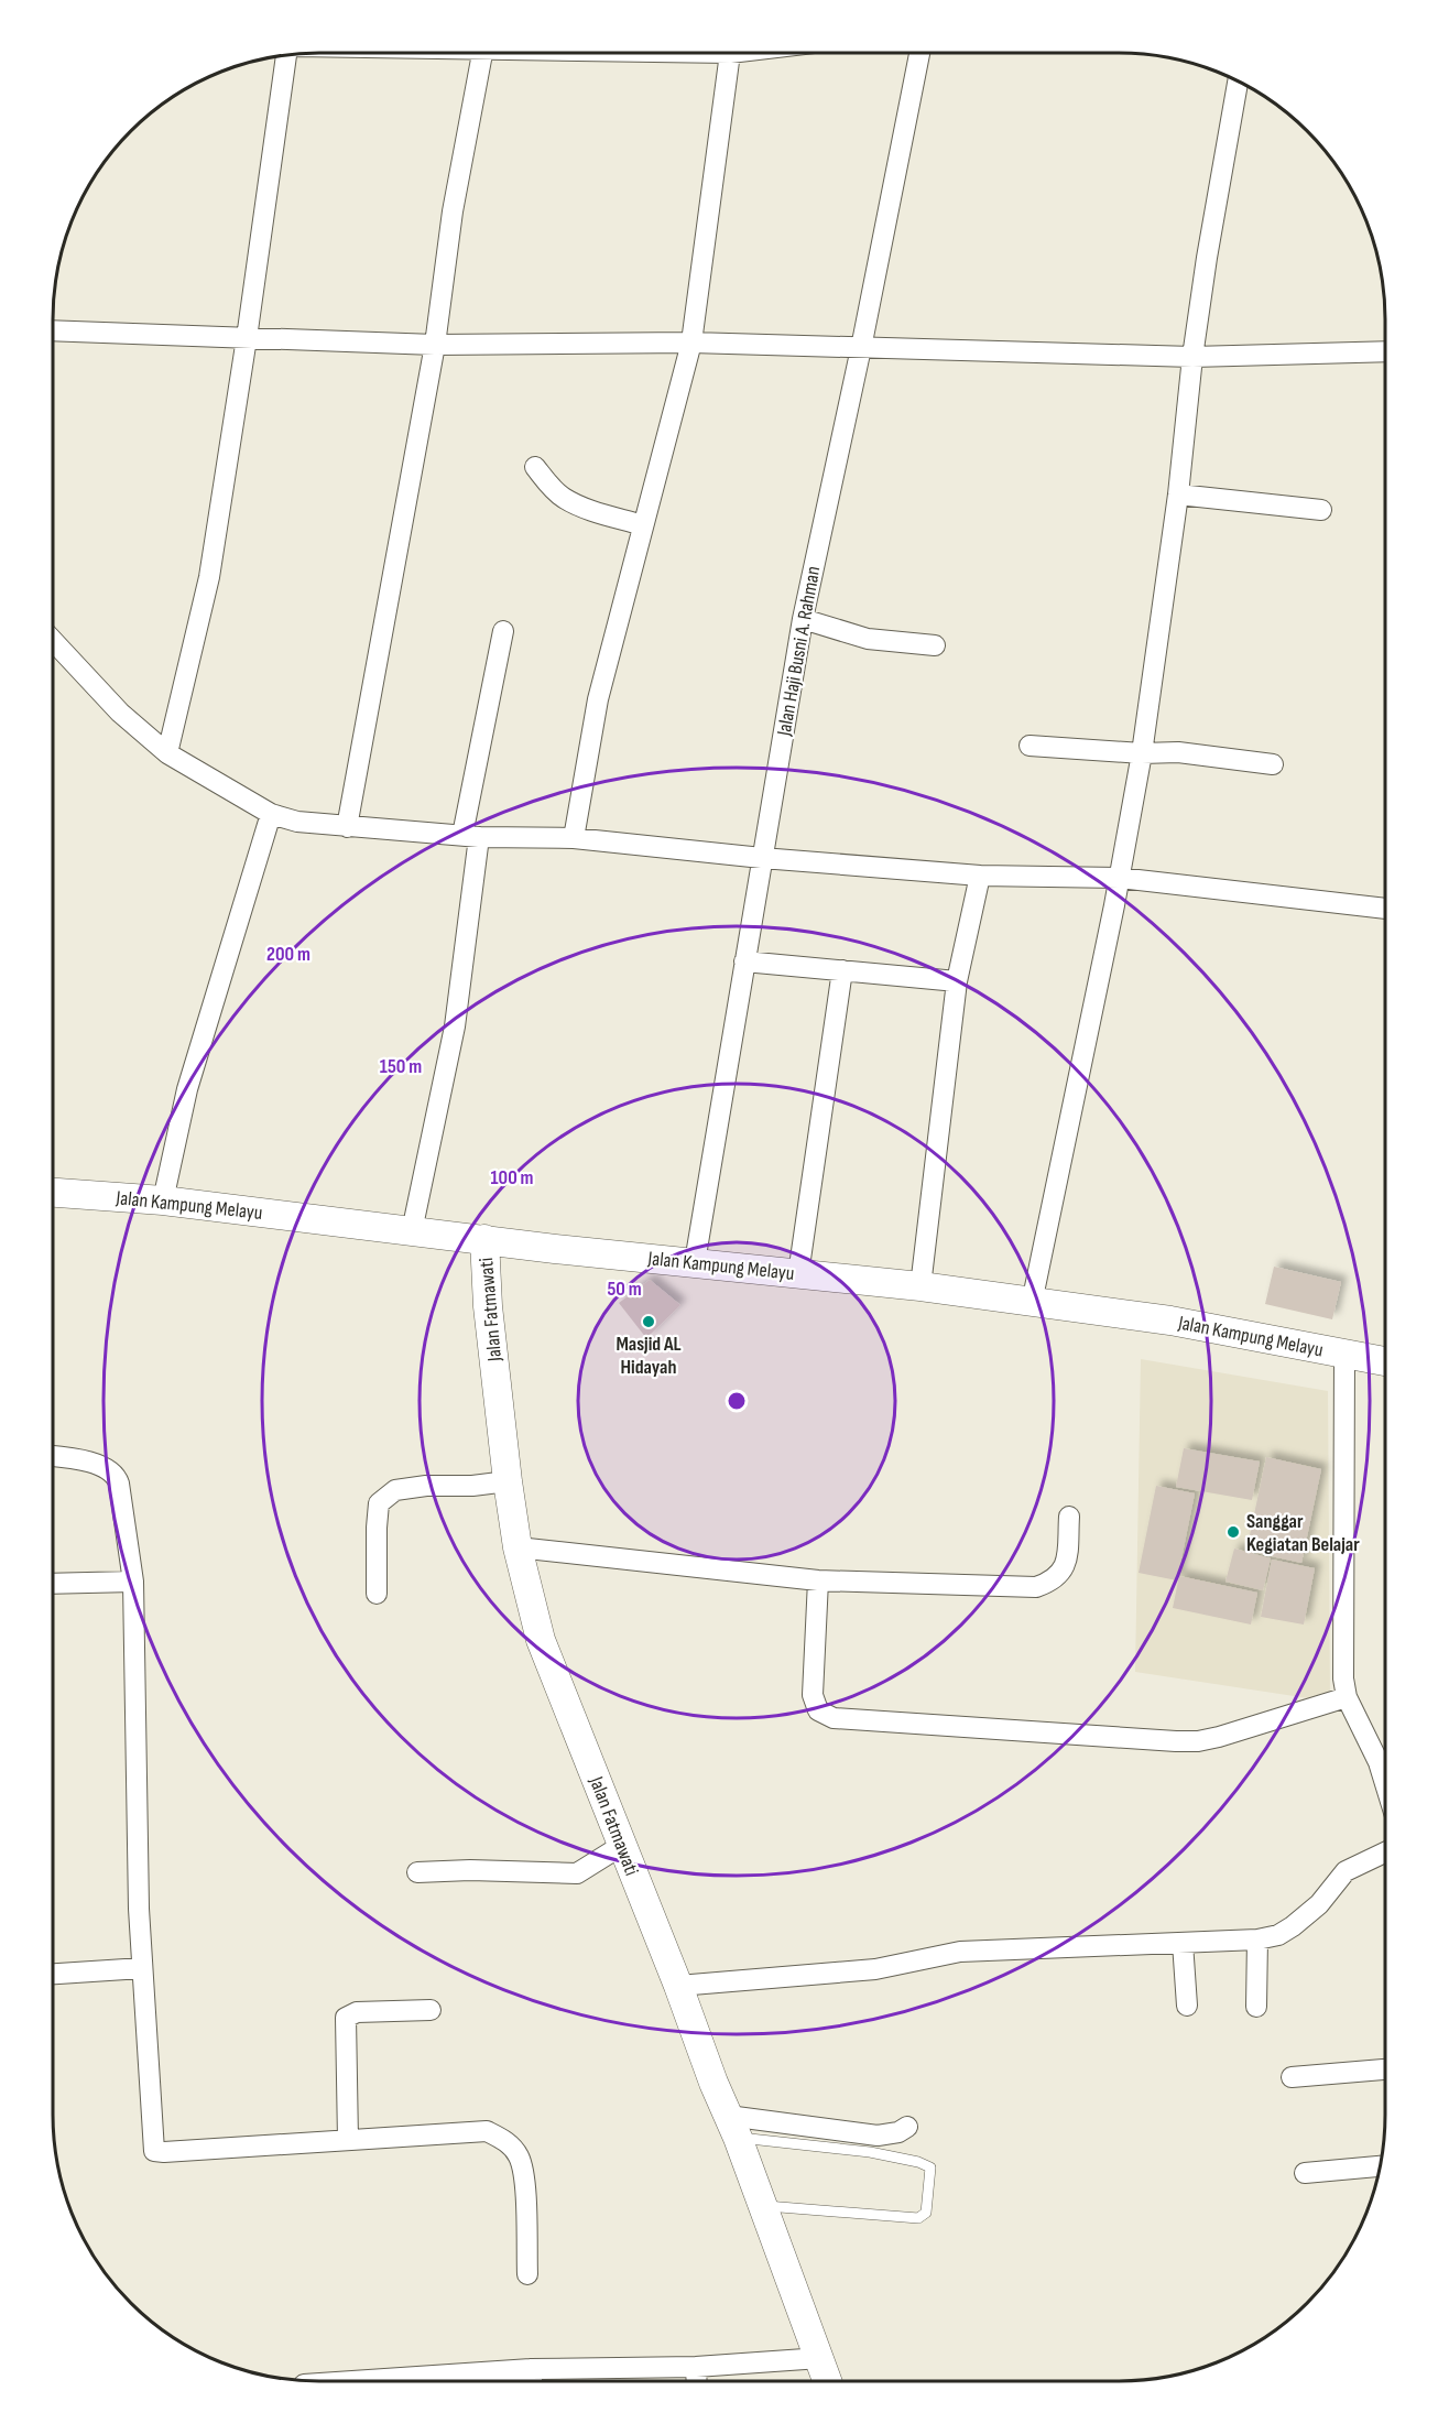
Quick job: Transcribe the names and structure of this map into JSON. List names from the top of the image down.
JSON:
{
  "streets": {
    "main road": ["Jalan Kampung Melayu", "Jalan Fatmawati"],
    "street": ["Jalan Haji Busni A. Rahman"]
  },
  "crossings": [
    ["Jalan Haji Busni A. Rahman", "Jalan Kampung Melayu"],
    ["Jalan Kampung Melayu", "Jalan Fatmawati"]
  ],
  "places": ["Masjid AL Hidayah", "Sanggar Kegiatan Belajar"],
  "rings": [
    "200 m",
    "150 m",
    "100 m",
    "50 m"
  ]
}
